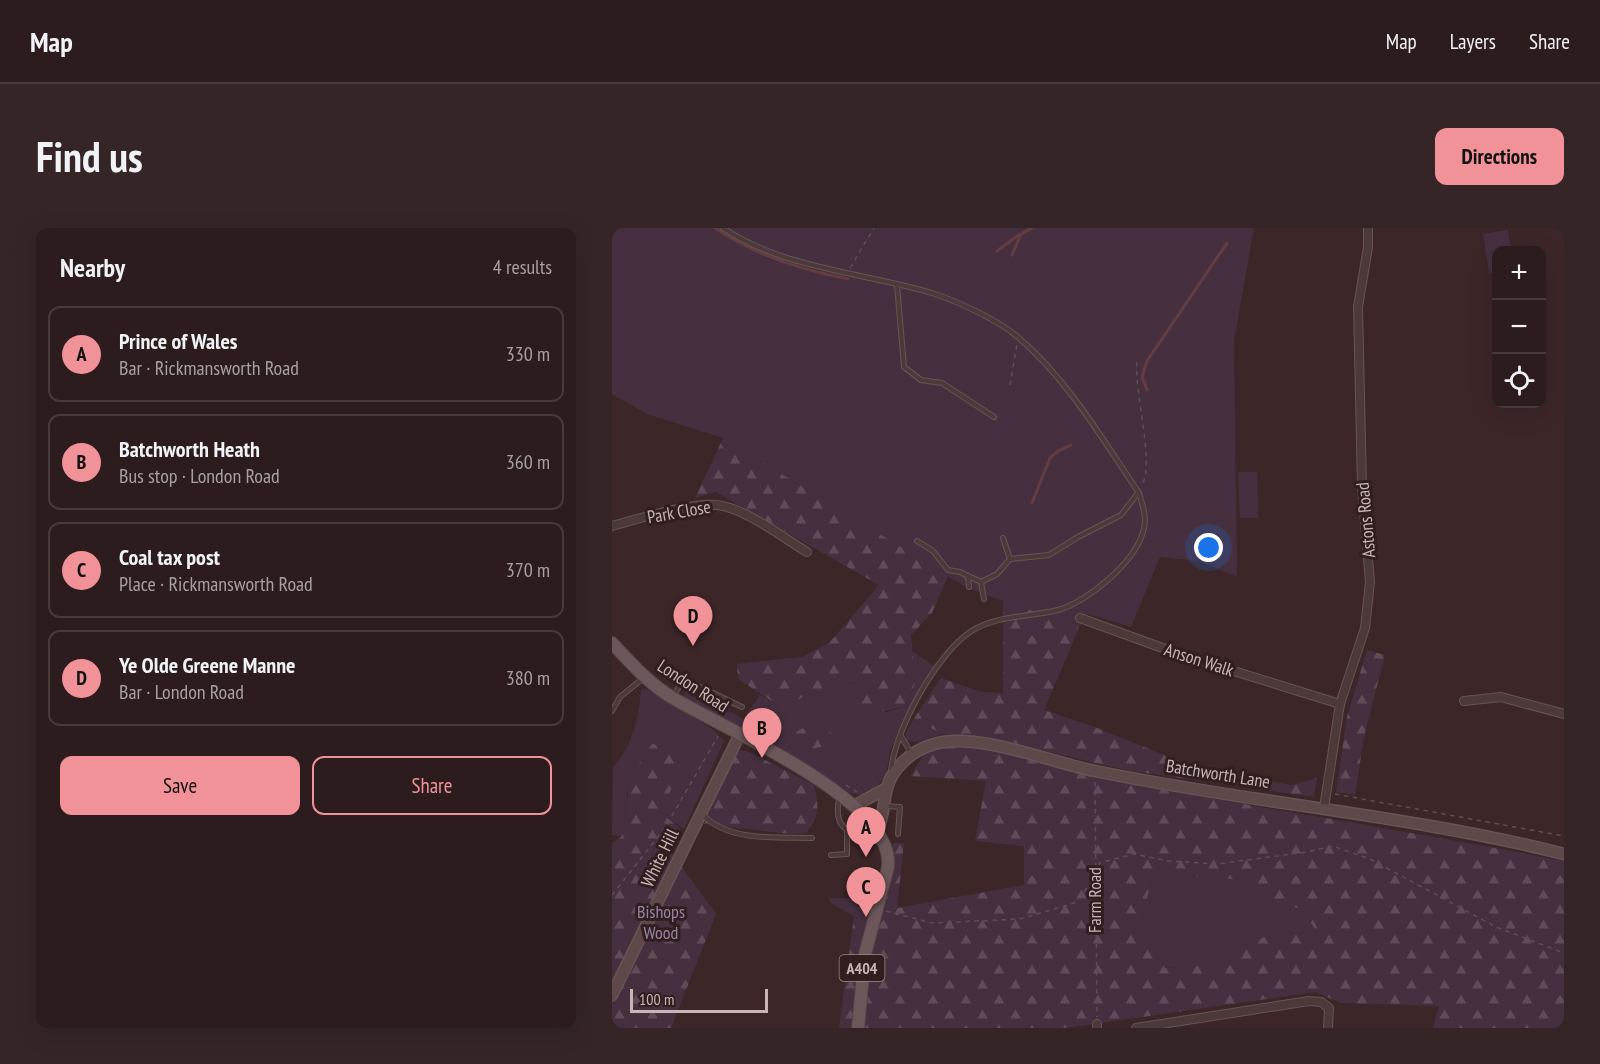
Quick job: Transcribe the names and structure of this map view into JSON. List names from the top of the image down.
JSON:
{
  "streets": {
    "main road": ["London Road", "A404"],
    "street": [
      "Park Close",
      "Astons Road",
      "Anson Walk",
      "Batchworth Lane",
      "White Hill"
    ],
    "path": ["Farm Road"]
  },
  "crossings": [
    ["Astons Road", "Anson Walk"],
    ["Astons Road", "Batchworth Lane"],
    ["London Road", "Batchworth Lane"],
    ["London Road", "White Hill"],
    ["London Road", "A404"],
    ["Batchworth Lane", "Farm Road"],
    ["Batchworth Lane", "A404"]
  ],
  "parks": ["Bishops Wood"],
  "scale_bar": "100 m",
  "page": {
    "header": "Map",
    "nav": ["Map", "Layers", "Share"],
    "buttons": [
      "Directions",
      ["Save", "Share"]
    ],
    "title": "Find us",
    "heading": ["Nearby", "4 results"],
    "map_buttons": ["+", "−"],
    "list": [
      {
        "mark": "A",
        "name": "Prince of Wales",
        "note": "Bar · Rickmansworth Road",
        "value": "330 m"
      },
      {
        "mark": "B",
        "name": "Batchworth Heath",
        "note": "Bus stop · London Road",
        "value": "360 m"
      },
      {
        "mark": "C",
        "name": "Coal tax post",
        "note": "Place · Rickmansworth Road",
        "value": "370 m"
      },
      {
        "mark": "D",
        "name": "Ye Olde Greene Manne",
        "note": "Bar · London Road",
        "value": "380 m"
      }
    ],
    "pins": [
      "D",
      "B",
      "A",
      "C"
    ],
    "scale": "100 m"
  }
}
